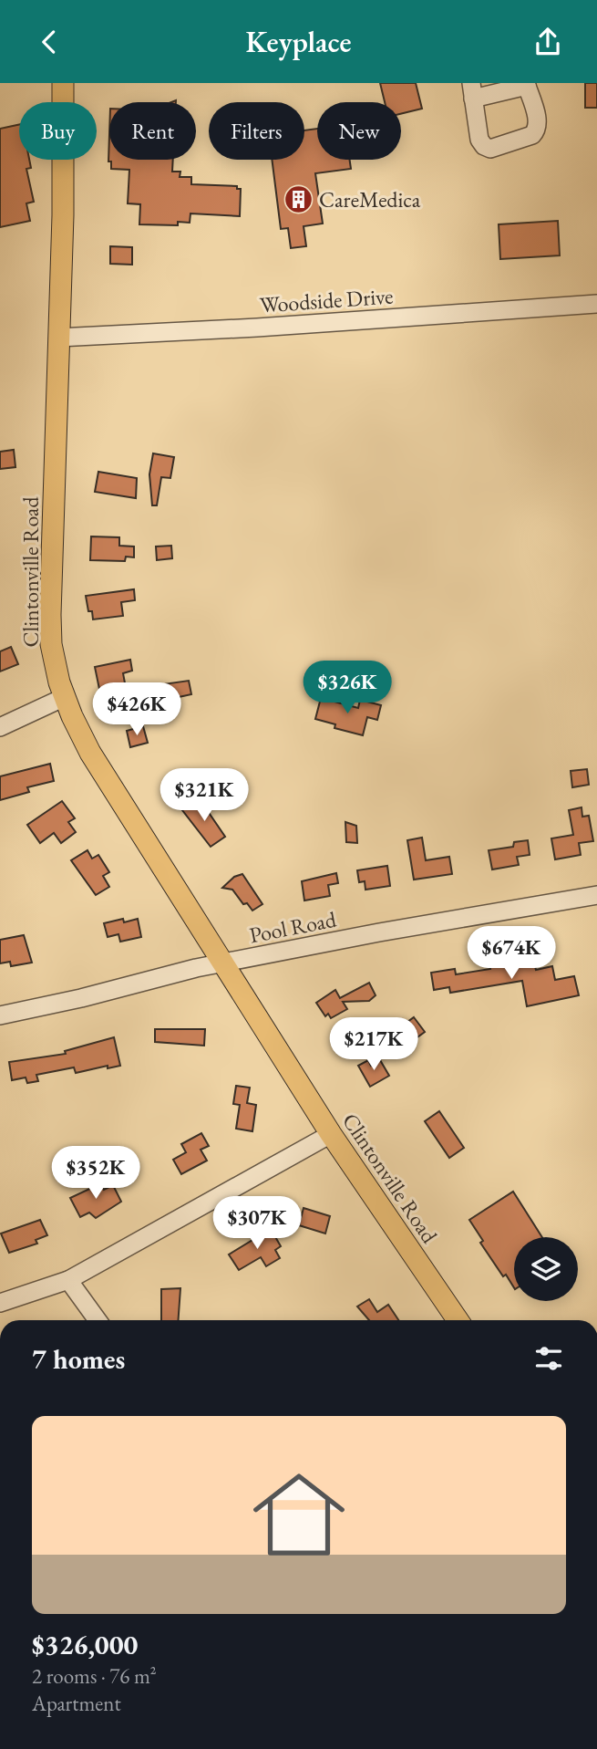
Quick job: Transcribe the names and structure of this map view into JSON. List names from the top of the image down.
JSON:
{
  "streets": {
    "main road": ["Clintonville Road"],
    "street": ["Woodside Drive", "Pool Road"]
  },
  "crossings": [
    ["Woodside Drive", "Clintonville Road"],
    ["Clintonville Road", "Pool Road"]
  ],
  "places": {
    "building": ["CareMedica"]
  },
  "page": {
    "header": "Keyplace",
    "chip": [
      "Buy",
      "Rent",
      "Filters",
      "New"
    ],
    "price": [
      "$326K",
      "$426K",
      "$321K",
      "$674K",
      "$217K",
      "$352K",
      "$307K"
    ],
    "heading": "7 homes",
    "list": [
      {
        "name": "$326,000",
        "note": "2 rooms · 76 m² · Apartment"
      }
    ]
  }
}
